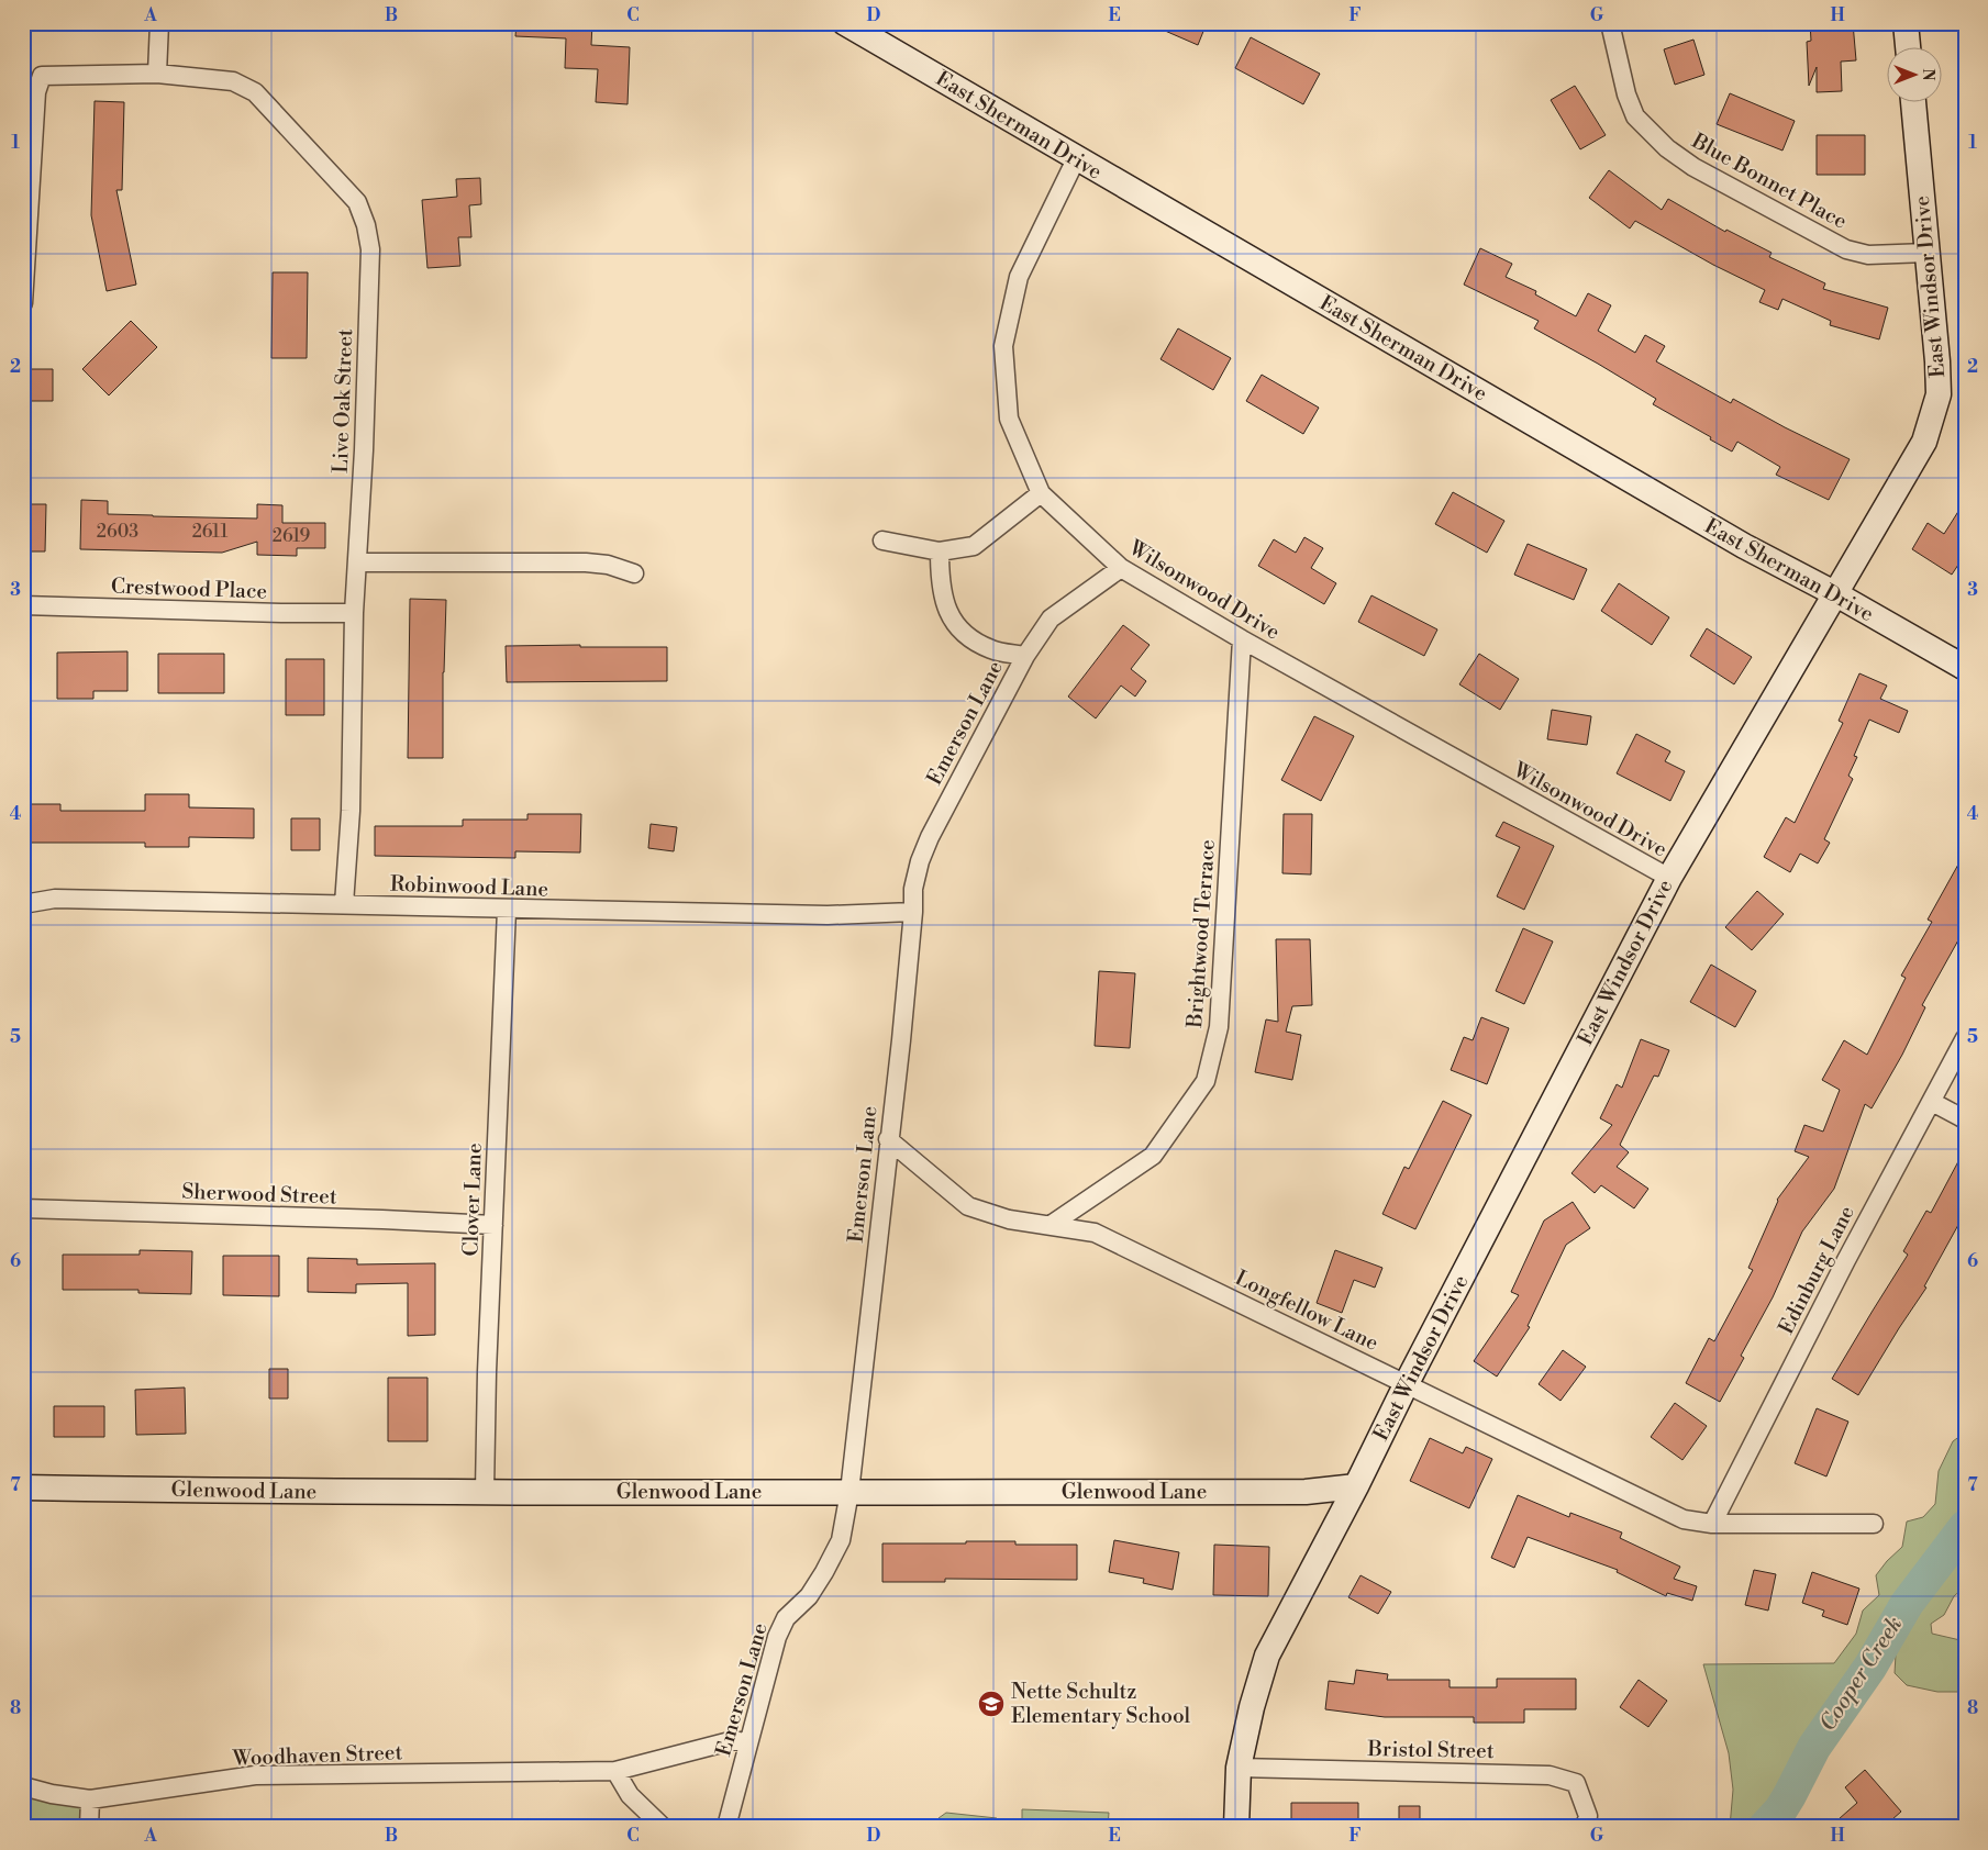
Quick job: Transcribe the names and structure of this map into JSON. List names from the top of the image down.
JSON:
{
  "streets": {
    "street": [
      "East Sherman Drive",
      "Blue Bonnet Place",
      "East Windsor Drive",
      "Live Oak Street",
      "Crestwood Place",
      "Wilsonwood Drive",
      "Emerson Lane",
      "Robinwood Lane",
      "Brightwood Terrace",
      "Sherwood Street",
      "Clover Lane",
      "Edinburg Lane",
      "Longfellow Lane",
      "Glenwood Lane",
      "Bristol Street",
      "Woodhaven Street"
    ]
  },
  "crossings": [
    ["East Sherman Drive", "East Windsor Drive"],
    ["East Sherman Drive", "Wilsonwood Drive"],
    ["Blue Bonnet Place", "East Windsor Drive"],
    ["East Windsor Drive", "Wilsonwood Drive"],
    ["East Windsor Drive", "Longfellow Lane"],
    ["East Windsor Drive", "Glenwood Lane"],
    ["East Windsor Drive", "Bristol Street"],
    ["Live Oak Street", "Crestwood Place"],
    ["Live Oak Street", "Robinwood Lane"],
    ["Wilsonwood Drive", "Emerson Lane"],
    ["Wilsonwood Drive", "Brightwood Terrace"],
    ["Emerson Lane", "Robinwood Lane"],
    ["Emerson Lane", "Longfellow Lane"],
    ["Emerson Lane", "Glenwood Lane"],
    ["Emerson Lane", "Woodhaven Street"],
    ["Robinwood Lane", "Clover Lane"],
    ["Brightwood Terrace", "Longfellow Lane"],
    ["Sherwood Street", "Clover Lane"],
    ["Clover Lane", "Glenwood Lane"],
    ["Edinburg Lane", "Longfellow Lane"]
  ],
  "water": ["Cooper Creek"],
  "places": {
    "school or university": ["Nette Schultz Elementary School"]
  },
  "house_numbers": ["2603", "2611", "2619"],
  "north": "right",
  "grid": {
    "columns": [
      "A",
      "B",
      "C",
      "D",
      "E",
      "F",
      "G",
      "H"
    ],
    "rows": [
      "1",
      "2",
      "3",
      "4",
      "5",
      "6",
      "7",
      "8"
    ]
  }
}
